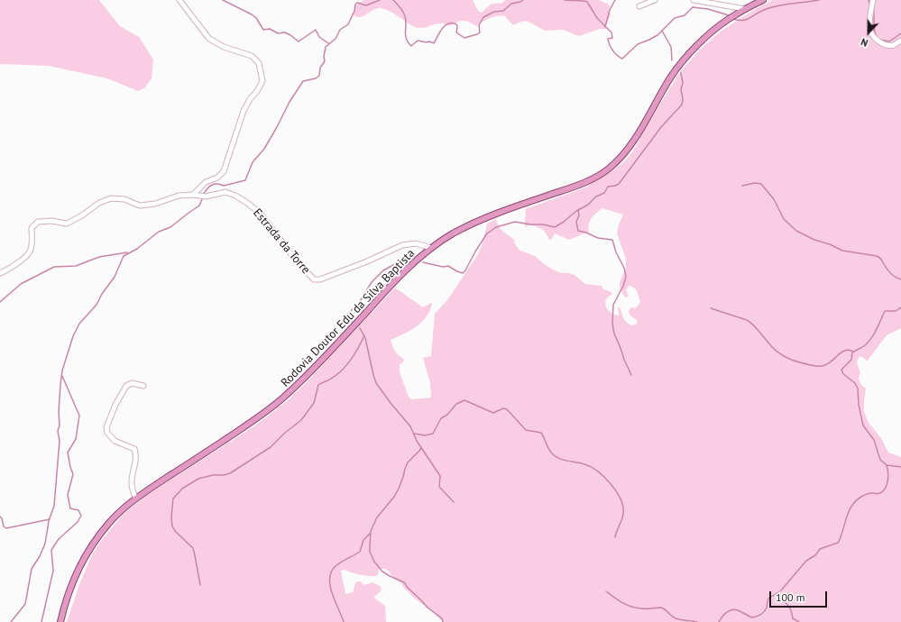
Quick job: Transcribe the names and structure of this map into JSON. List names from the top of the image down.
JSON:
{
  "streets": {
    "main road": ["Rodovia Doutor Edu da Silva Baptista"],
    "street": ["Estrada da Torre"]
  },
  "crossings": [
    ["Estrada da Torre", "Rodovia Doutor Edu da Silva Baptista"]
  ],
  "scale_bar": "100 m",
  "north": "bottom"
}
